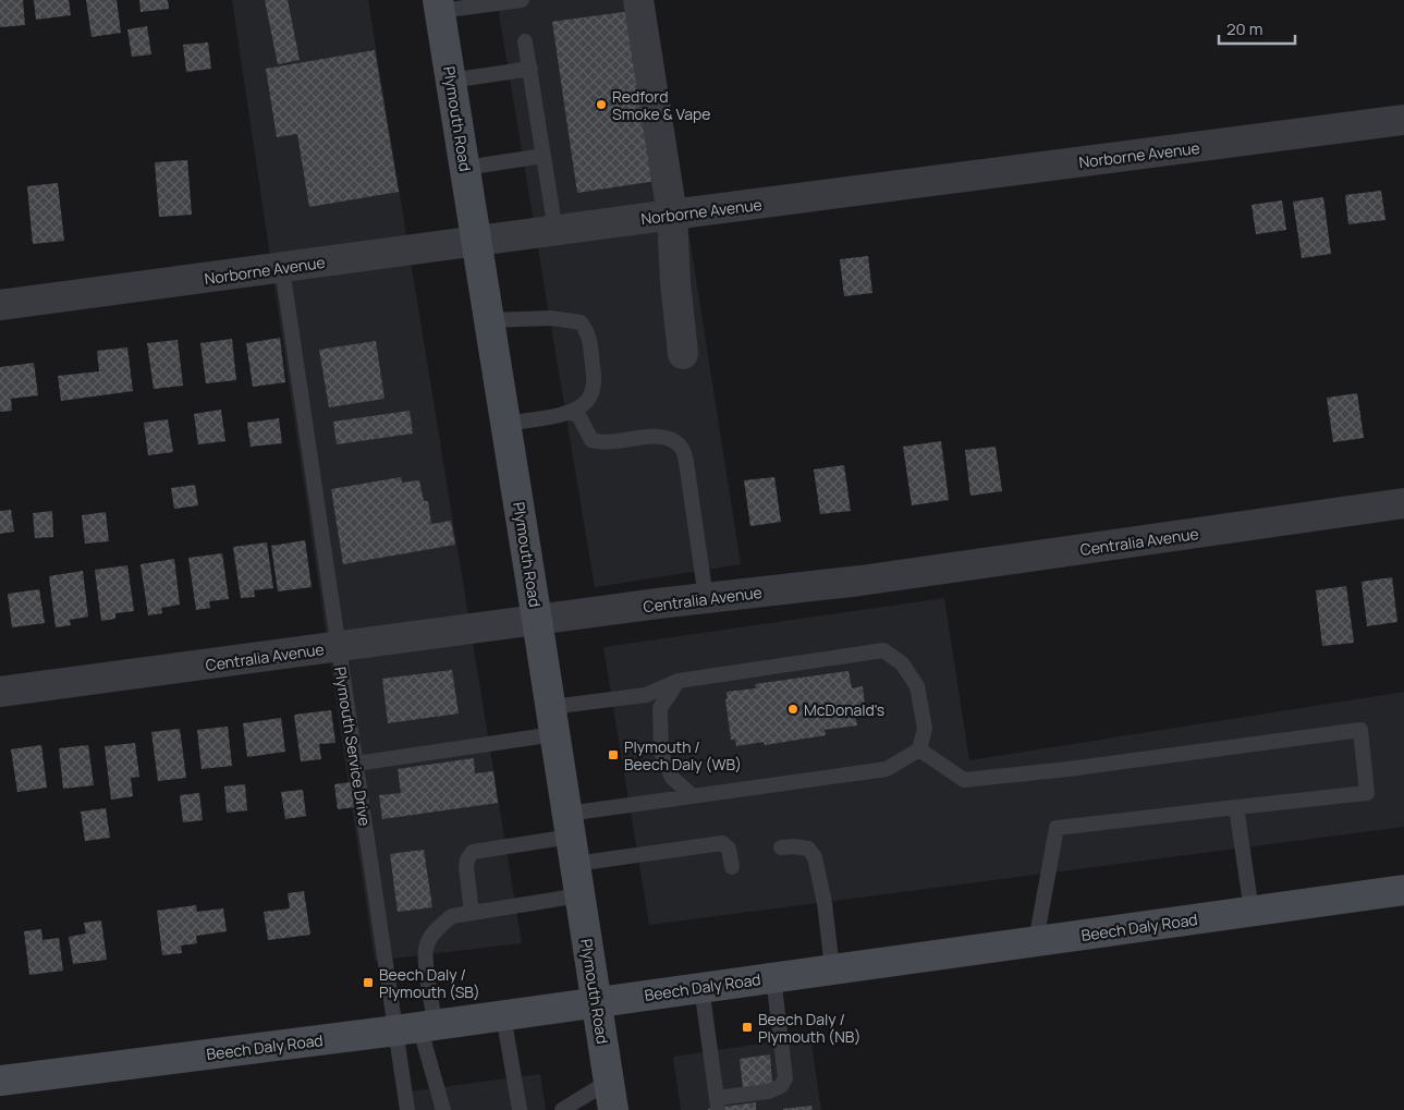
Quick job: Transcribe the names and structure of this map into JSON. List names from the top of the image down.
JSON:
{
  "streets": {
    "main road": ["Plymouth Road", "Beech Daly Road"],
    "street": ["Norborne Avenue", "Centralia Avenue"],
    "lane": ["Plymouth Service Drive"]
  },
  "crossings": [
    ["Plymouth Road", "Norborne Avenue"],
    ["Plymouth Road", "Centralia Avenue"],
    ["Plymouth Road", "Beech Daly Road"],
    ["Norborne Avenue", "Plymouth Service Drive"],
    ["Centralia Avenue", "Plymouth Service Drive"],
    ["Plymouth Service Drive", "Beech Daly Road"]
  ],
  "places": {
    "other": ["Redford Smoke & Vape", "McDonald's"],
    "transit": ["Plymouth / Beech Daly (WB)", "Beech Daly / Plymouth (SB)", "Beech Daly / Plymouth (NB)"]
  },
  "scale_bar": "20 m"
}
